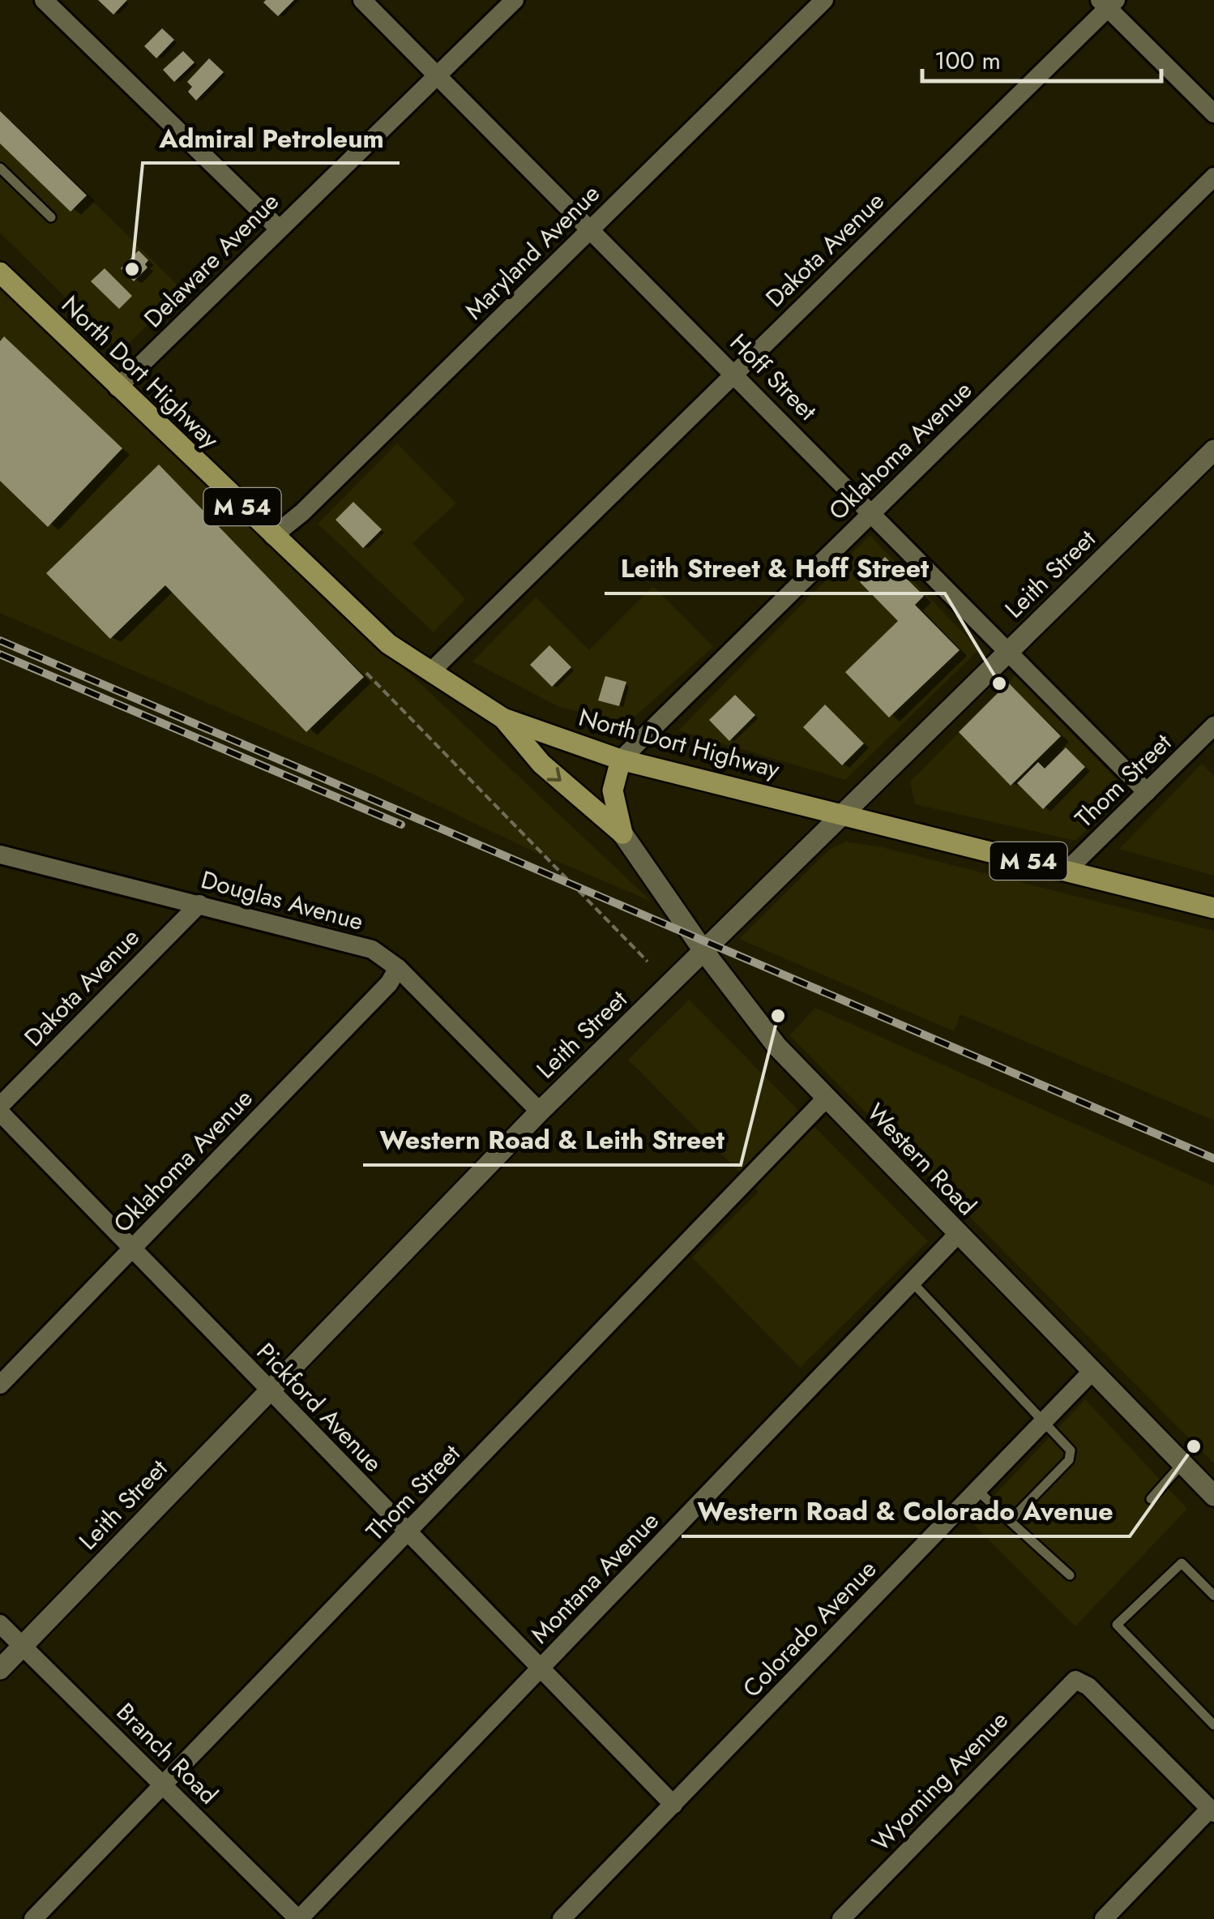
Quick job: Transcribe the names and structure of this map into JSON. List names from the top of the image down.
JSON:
{
  "streets": {
    "main road": ["North Dort Highway", "M 54"],
    "street": [
      "Dakota Avenue",
      "Maryland Avenue",
      "Delaware Avenue",
      "Hoff Street",
      "Oklahoma Avenue",
      "Leith Street",
      "Thom Street",
      "Douglas Avenue",
      "Western Road",
      "Pickford Avenue",
      "Montana Avenue",
      "Colorado Avenue",
      "Branch Road",
      "Wyoming Avenue"
    ]
  },
  "crossings": [
    ["Dakota Avenue", "North Dort Highway"],
    ["Dakota Avenue", "Hoff Street"],
    ["Dakota Avenue", "Douglas Avenue"],
    ["Maryland Avenue", "North Dort Highway"],
    ["Maryland Avenue", "Hoff Street"],
    ["Delaware Avenue", "North Dort Highway"],
    ["Delaware Avenue", "Hoff Street"],
    ["North Dort Highway", "Oklahoma Avenue"],
    ["North Dort Highway", "Leith Street"],
    ["North Dort Highway", "Thom Street"],
    ["Hoff Street", "Oklahoma Avenue"],
    ["Hoff Street", "Leith Street"],
    ["Hoff Street", "Thom Street"],
    ["Oklahoma Avenue", "Douglas Avenue"],
    ["Oklahoma Avenue", "Pickford Avenue"],
    ["Leith Street", "Douglas Avenue"],
    ["Leith Street", "Western Road"],
    ["Leith Street", "Pickford Avenue"],
    ["Leith Street", "Branch Road"],
    ["Thom Street", "Western Road"],
    ["Thom Street", "Pickford Avenue"],
    ["Thom Street", "Branch Road"],
    ["Western Road", "Montana Avenue"],
    ["Western Road", "Colorado Avenue"],
    ["Pickford Avenue", "Montana Avenue"],
    ["Pickford Avenue", "Colorado Avenue"],
    ["Montana Avenue", "Branch Road"]
  ],
  "places": [
    "Admiral Petroleum",
    "Leith Street & Hoff Street",
    "Western Road & Leith Street",
    "Western Road & Colorado Avenue"
  ],
  "scale_bar": "100 m"
}
